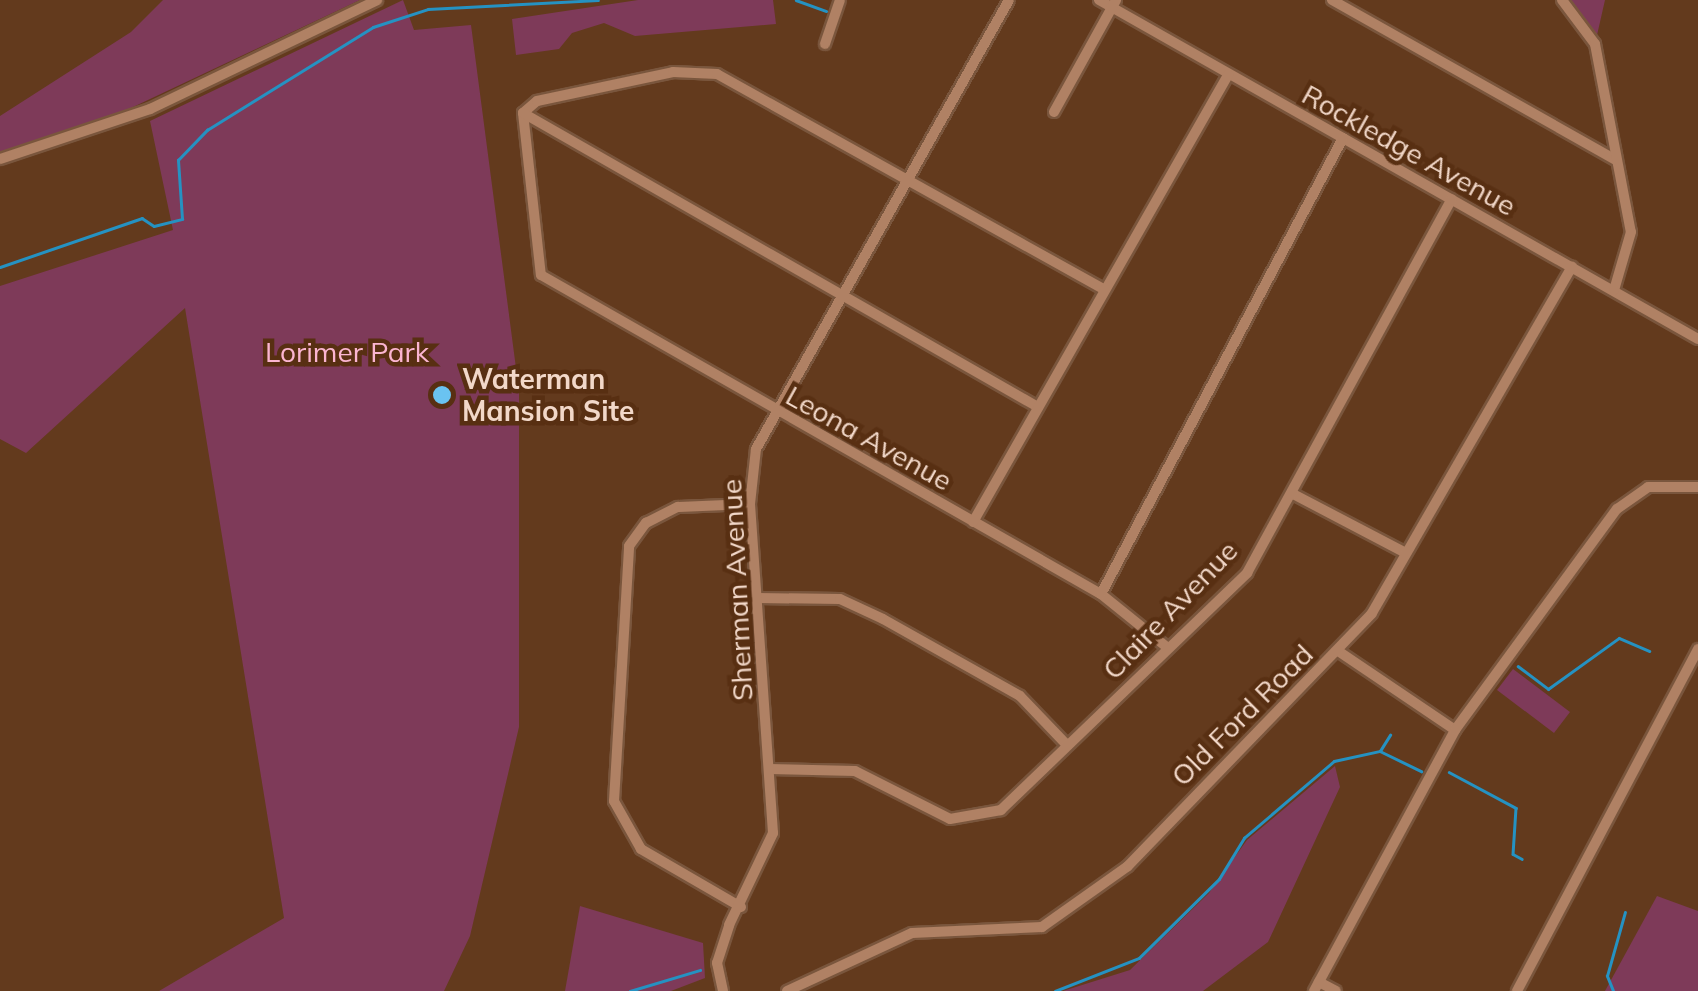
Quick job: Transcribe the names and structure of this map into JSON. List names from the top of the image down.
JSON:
{
  "streets": {
    "street": [
      "Rockledge Avenue",
      "Leona Avenue",
      "Sherman Avenue",
      "Claire Avenue",
      "Old Ford Road"
    ]
  },
  "crossings": [
    ["Rockledge Avenue", "Claire Avenue"],
    ["Rockledge Avenue", "Old Ford Road"],
    ["Leona Avenue", "Sherman Avenue"],
    ["Leona Avenue", "Claire Avenue"],
    ["Sherman Avenue", "Claire Avenue"]
  ],
  "parks": ["Lorimer Park"],
  "places": ["Waterman Mansion Site"]
}
